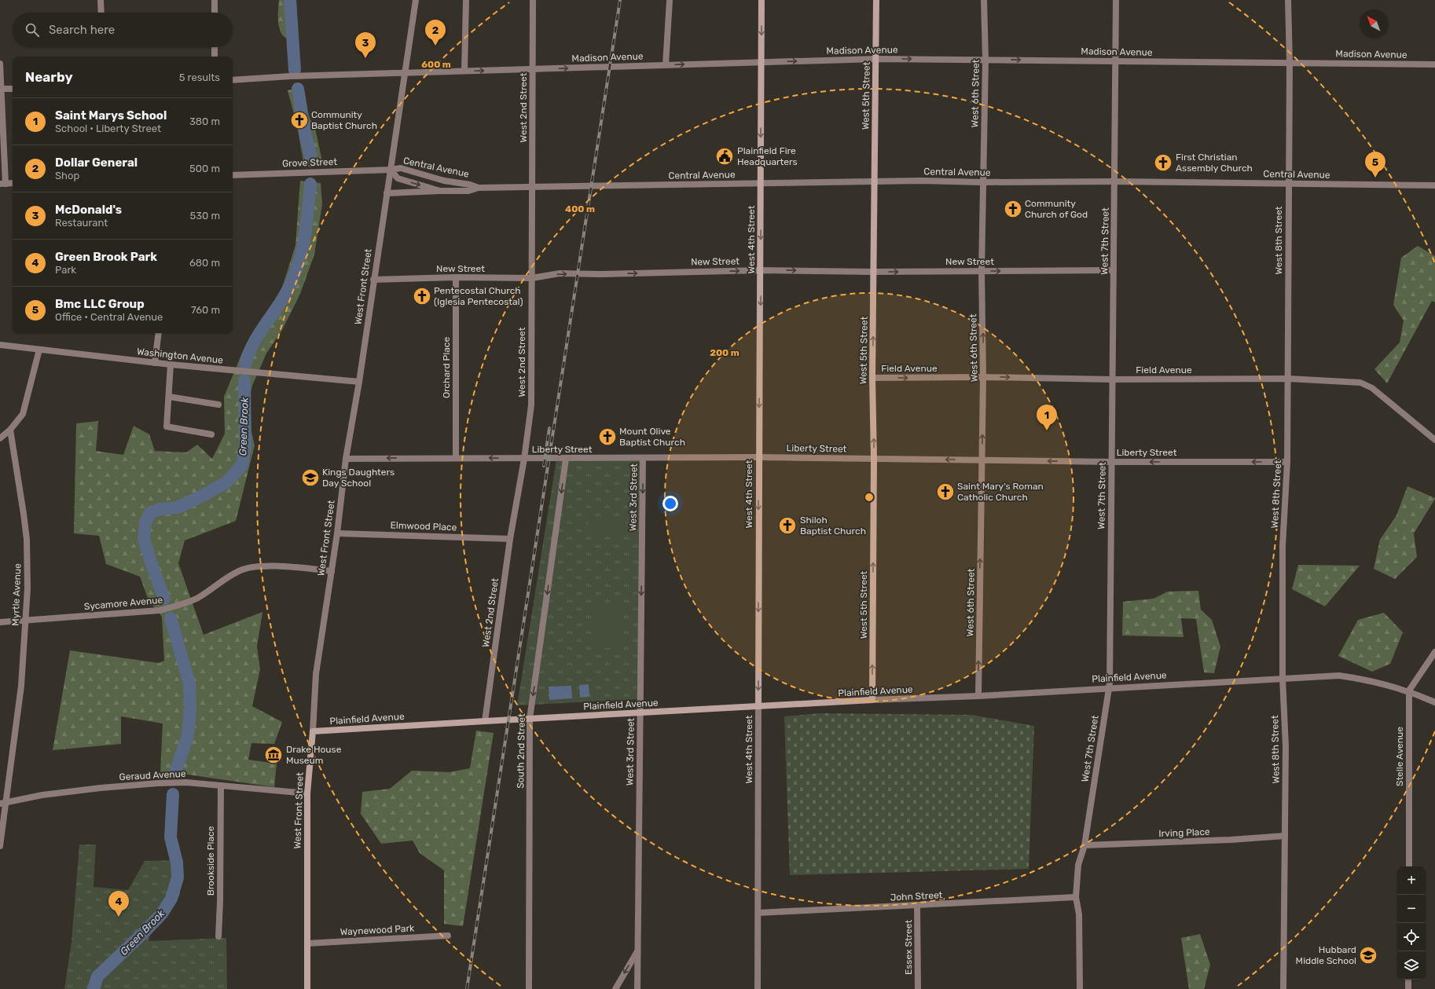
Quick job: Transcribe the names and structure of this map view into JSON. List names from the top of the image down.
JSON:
{
  "streets": {
    "main road": [
      "West 5th Street",
      "West 4th Street",
      "West Front Street",
      "Plainfield Avenue"
    ],
    "street": [
      "Madison Avenue",
      "West 6th Street",
      "West 2nd Street",
      "Grove Street",
      "Central Avenue",
      "West 8th Street",
      "West 7th Street",
      "New Street",
      "Washington Avenue",
      "Orchard Place",
      "Field Avenue",
      "Liberty Street",
      "West 3rd Street",
      "Elmwood Place",
      "Myrtle Avenue",
      "Sycamore Avenue",
      "South 2nd Street",
      "Stelle Avenue",
      "Geraud Avenue",
      "Irving Place",
      "Brookside Place",
      "John Street",
      "Waynewood Park",
      "Essex Street"
    ]
  },
  "crossings": [
    ["Madison Avenue", "West 6th Street"],
    ["Madison Avenue", "West 5th Street"],
    ["Madison Avenue", "West 2nd Street"],
    ["Madison Avenue", "West 4th Street"],
    ["Madison Avenue", "West 8th Street"],
    ["Madison Avenue", "West 7th Street"],
    ["Madison Avenue", "West Front Street"],
    ["West 6th Street", "Central Avenue"],
    ["West 6th Street", "New Street"],
    ["West 6th Street", "Field Avenue"],
    ["West 6th Street", "Liberty Street"],
    ["West 6th Street", "Plainfield Avenue"],
    ["West 5th Street", "Central Avenue"],
    ["West 5th Street", "New Street"],
    ["West 5th Street", "Field Avenue"],
    ["West 5th Street", "Liberty Street"],
    ["West 5th Street", "Plainfield Avenue"],
    ["West 2nd Street", "Central Avenue"],
    ["West 2nd Street", "New Street"],
    ["West 2nd Street", "Liberty Street"],
    ["West 2nd Street", "Elmwood Place"],
    ["West 2nd Street", "Plainfield Avenue"],
    ["Grove Street", "Central Avenue"],
    ["Grove Street", "West Front Street"],
    ["Central Avenue", "West 4th Street"],
    ["Central Avenue", "West 8th Street"],
    ["Central Avenue", "West 7th Street"],
    ["Central Avenue", "West Front Street"],
    ["West 4th Street", "New Street"],
    ["West 4th Street", "Liberty Street"],
    ["West 4th Street", "Plainfield Avenue"],
    ["West 4th Street", "John Street"],
    ["West 8th Street", "Field Avenue"],
    ["West 8th Street", "Liberty Street"],
    ["West 8th Street", "Plainfield Avenue"],
    ["West 8th Street", "Irving Place"],
    ["West 7th Street", "New Street"],
    ["West 7th Street", "Field Avenue"],
    ["West 7th Street", "Liberty Street"],
    ["West 7th Street", "Plainfield Avenue"],
    ["West 7th Street", "Irving Place"],
    ["West 7th Street", "John Street"],
    ["New Street", "West Front Street"],
    ["New Street", "Orchard Place"],
    ["West Front Street", "Washington Avenue"],
    ["West Front Street", "Liberty Street"],
    ["West Front Street", "Elmwood Place"],
    ["West Front Street", "Sycamore Avenue"],
    ["West Front Street", "Plainfield Avenue"],
    ["West Front Street", "Geraud Avenue"],
    ["West Front Street", "Waynewood Park"],
    ["Orchard Place", "Liberty Street"],
    ["Liberty Street", "West 3rd Street"],
    ["Liberty Street", "South 2nd Street"],
    ["West 3rd Street", "Plainfield Avenue"],
    ["Myrtle Avenue", "Sycamore Avenue"],
    ["Myrtle Avenue", "Geraud Avenue"],
    ["Plainfield Avenue", "South 2nd Street"],
    ["Plainfield Avenue", "Stelle Avenue"],
    ["Geraud Avenue", "Brookside Place"],
    ["John Street", "Essex Street"]
  ],
  "one_way": [
    "Madison Avenue",
    "West 6th Street",
    "West 5th Street",
    "West 4th Street",
    "New Street",
    "Field Avenue",
    "Liberty Street",
    "West 3rd Street",
    "South 2nd Street"
  ],
  "water": ["Green Brook"],
  "places": {
    "church": [
      "Community Baptist Church",
      "First Christian Assembly Church",
      "Community Church of God",
      "Pentecostal Church (Iglesia Pentecostal)",
      "Mount Olive Baptist Church",
      "Saint Mary's Roman Catholic Church",
      "Shiloh Baptist Church"
    ],
    "public building": ["Plainfield Fire Headquarters"],
    "school or university": ["Kings Daughters Day School", "Hubbard Middle School"],
    "museum": ["Drake House Museum"]
  },
  "north": "top left",
  "page": {
    "search": "Search here",
    "pins": [
      "2",
      "3",
      "5",
      "1",
      "4"
    ],
    "heading": ["Nearby", "5 results"],
    "list": [
      {
        "mark": "1",
        "name": "Saint Marys School",
        "note": "School · Liberty Street",
        "value": "380 m"
      },
      {
        "mark": "2",
        "name": "Dollar General",
        "note": "Shop",
        "value": "500 m"
      },
      {
        "mark": "3",
        "name": "McDonald's",
        "note": "Restaurant",
        "value": "530 m"
      },
      {
        "mark": "4",
        "name": "Green Brook Park",
        "note": "Park",
        "value": "680 m"
      },
      {
        "mark": "5",
        "name": "Bmc LLC Group",
        "note": "Office · Central Avenue",
        "value": "760 m"
      }
    ],
    "map_buttons": ["+", "−"]
  },
  "rings": ["600 m", "400 m", "200 m"]
}
